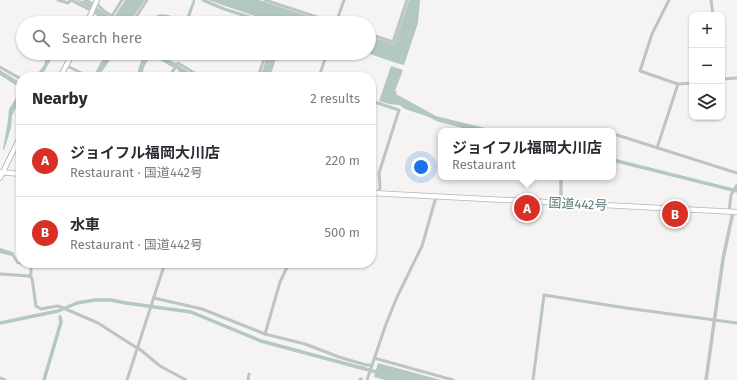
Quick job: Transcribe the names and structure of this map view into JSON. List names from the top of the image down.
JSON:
{
  "streets": {
    "highway": ["国道442号"]
  },
  "page": {
    "map_buttons": ["+", "−"],
    "search": "Search here",
    "heading": ["Nearby", "2 results"],
    "list": [
      {
        "mark": "A",
        "name": "ジョイフル福岡大川店",
        "note": "Restaurant · 国道442号",
        "value": "220 m"
      },
      {
        "mark": "B",
        "name": "水車",
        "note": "Restaurant · 国道442号",
        "value": "500 m"
      }
    ],
    "popup": ["ジョイフル福岡大川店", "Restaurant"],
    "pins": ["A", "B"]
  }
}
